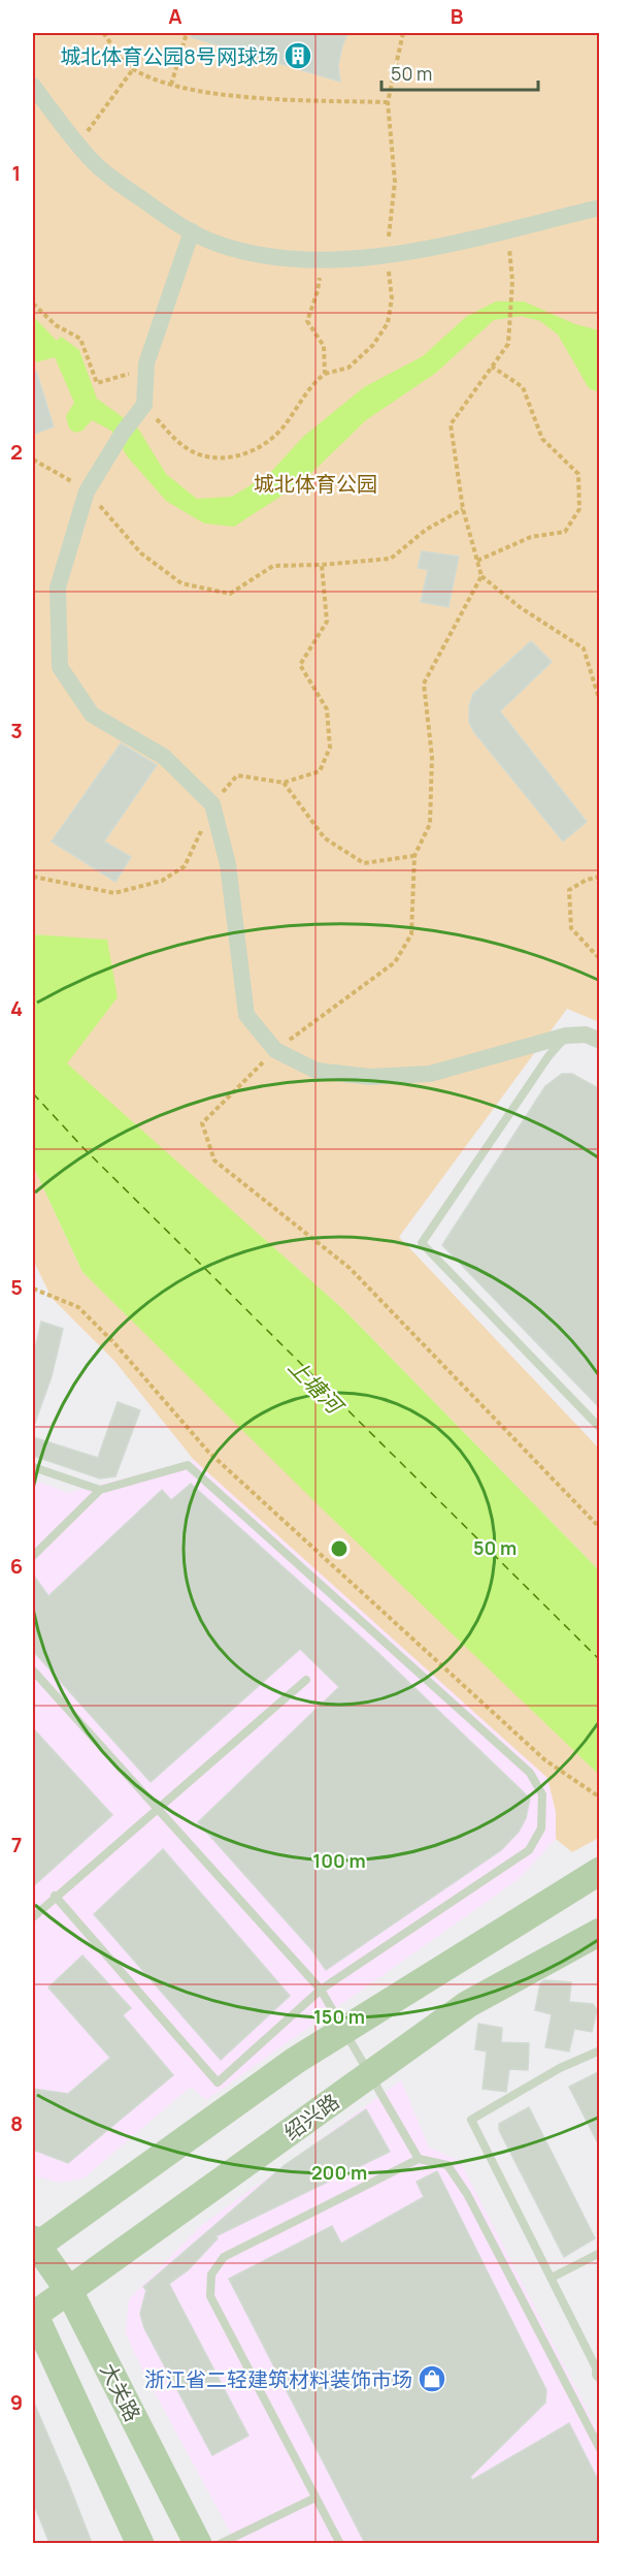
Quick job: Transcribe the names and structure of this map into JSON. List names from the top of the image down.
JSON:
{
  "streets": {
    "main road": ["绍兴路", "大关路"]
  },
  "crossings": [
    ["绍兴路", "大关路"]
  ],
  "water": ["上塘河"],
  "parks": ["城北体育公园"],
  "places": {
    "building": ["城北体育公园8号网球场"],
    "shop": ["浙江省二轻建筑材料装饰市场"]
  },
  "scale_bar": "50 m",
  "grid": {
    "columns": ["A", "B"],
    "rows": [
      "1",
      "2",
      "3",
      "4",
      "5",
      "6",
      "7",
      "8",
      "9"
    ]
  },
  "rings": [
    "50 m",
    "100 m",
    "150 m",
    "200 m"
  ]
}
